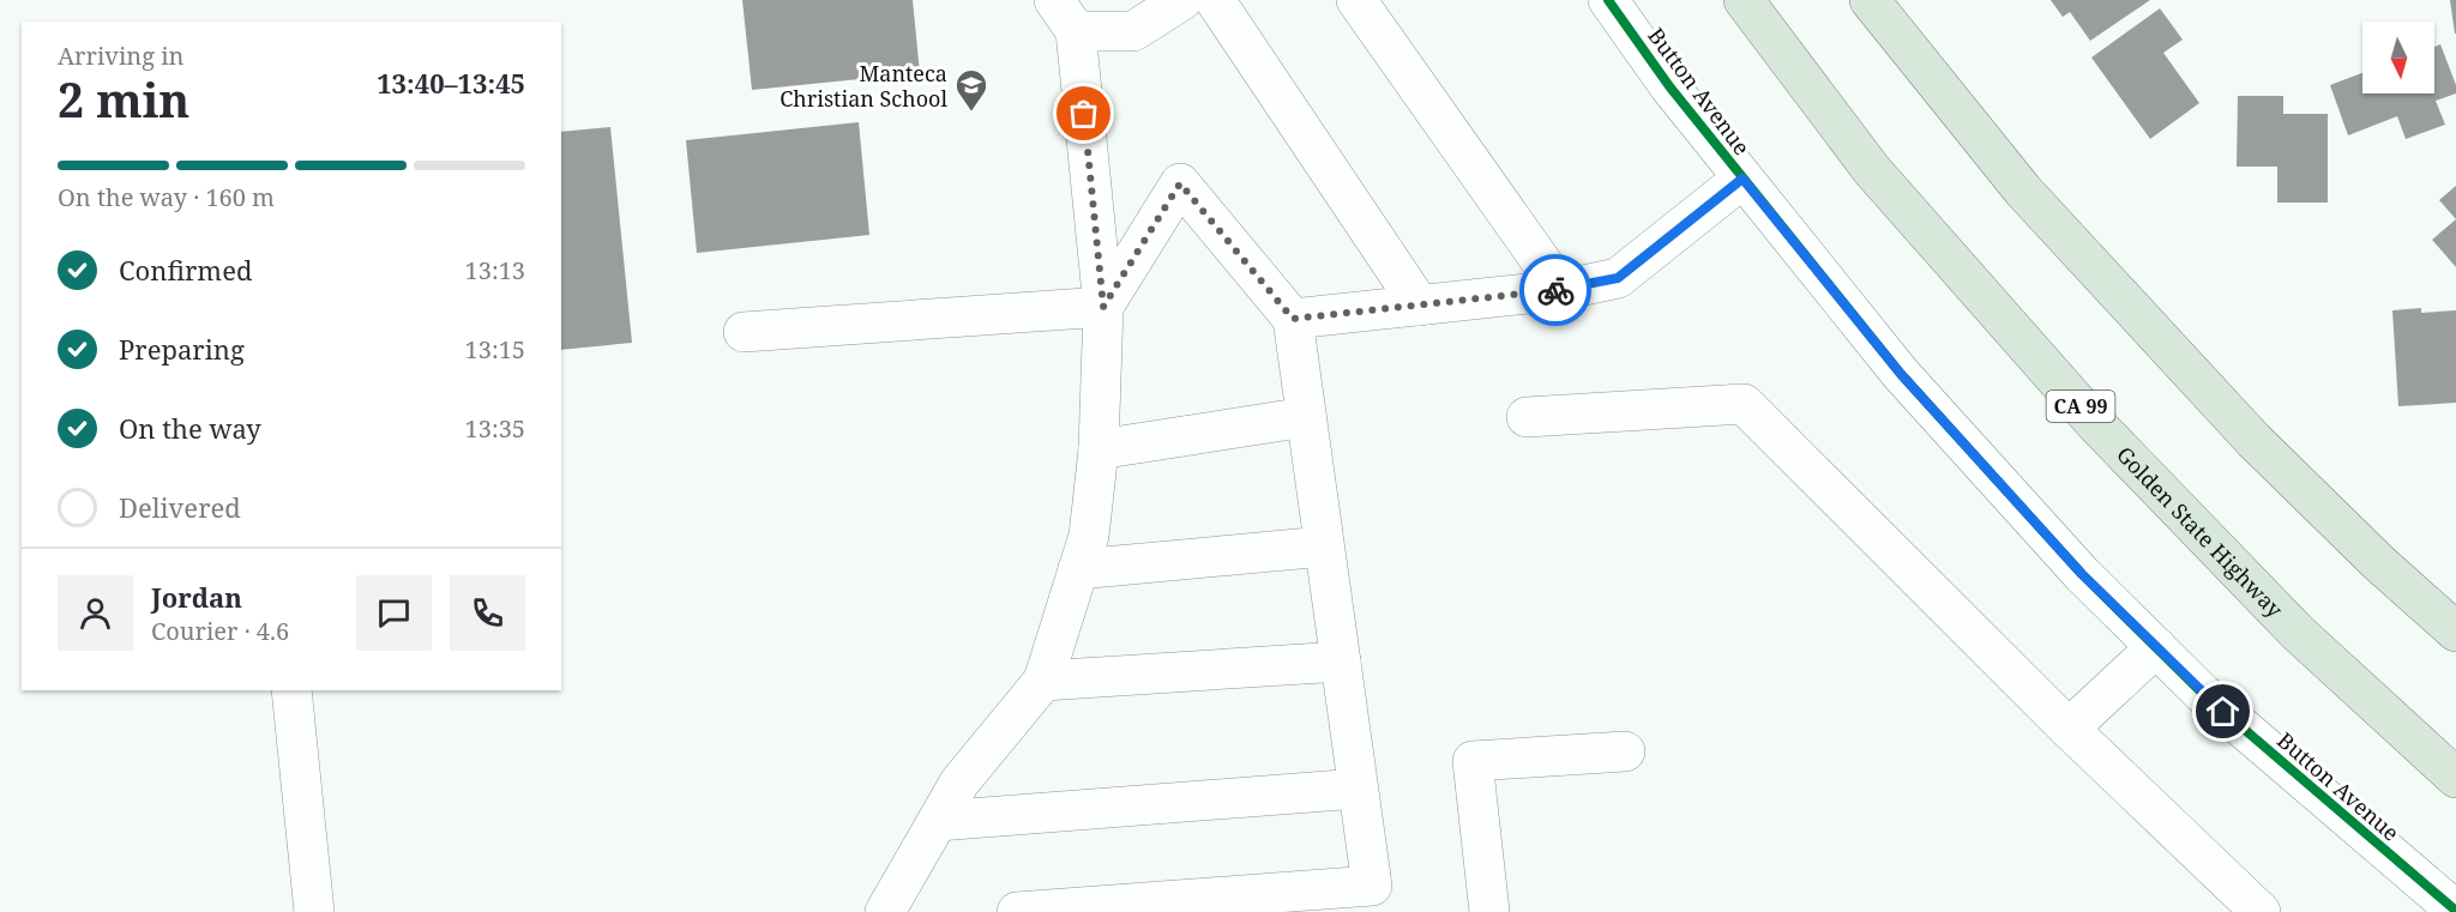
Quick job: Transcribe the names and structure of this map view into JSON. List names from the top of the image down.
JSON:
{
  "streets": {
    "highway": ["CA 99", "Golden State Highway"],
    "street": ["Button Avenue"]
  },
  "places": {
    "school or university": ["Manteca Christian School"]
  },
  "north": "bottom",
  "page": {
    "heading": ["2 min", "Arriving in", "13:40–13:45"],
    "panel": ["Jordan", "Courier · 4.6"],
    "bar": "On the way · 160 m",
    "list": [
      ["Confirmed", "13:13"],
      ["Preparing", "13:15"],
      ["On the way", "13:35"],
      "Delivered"
    ]
  }
}
